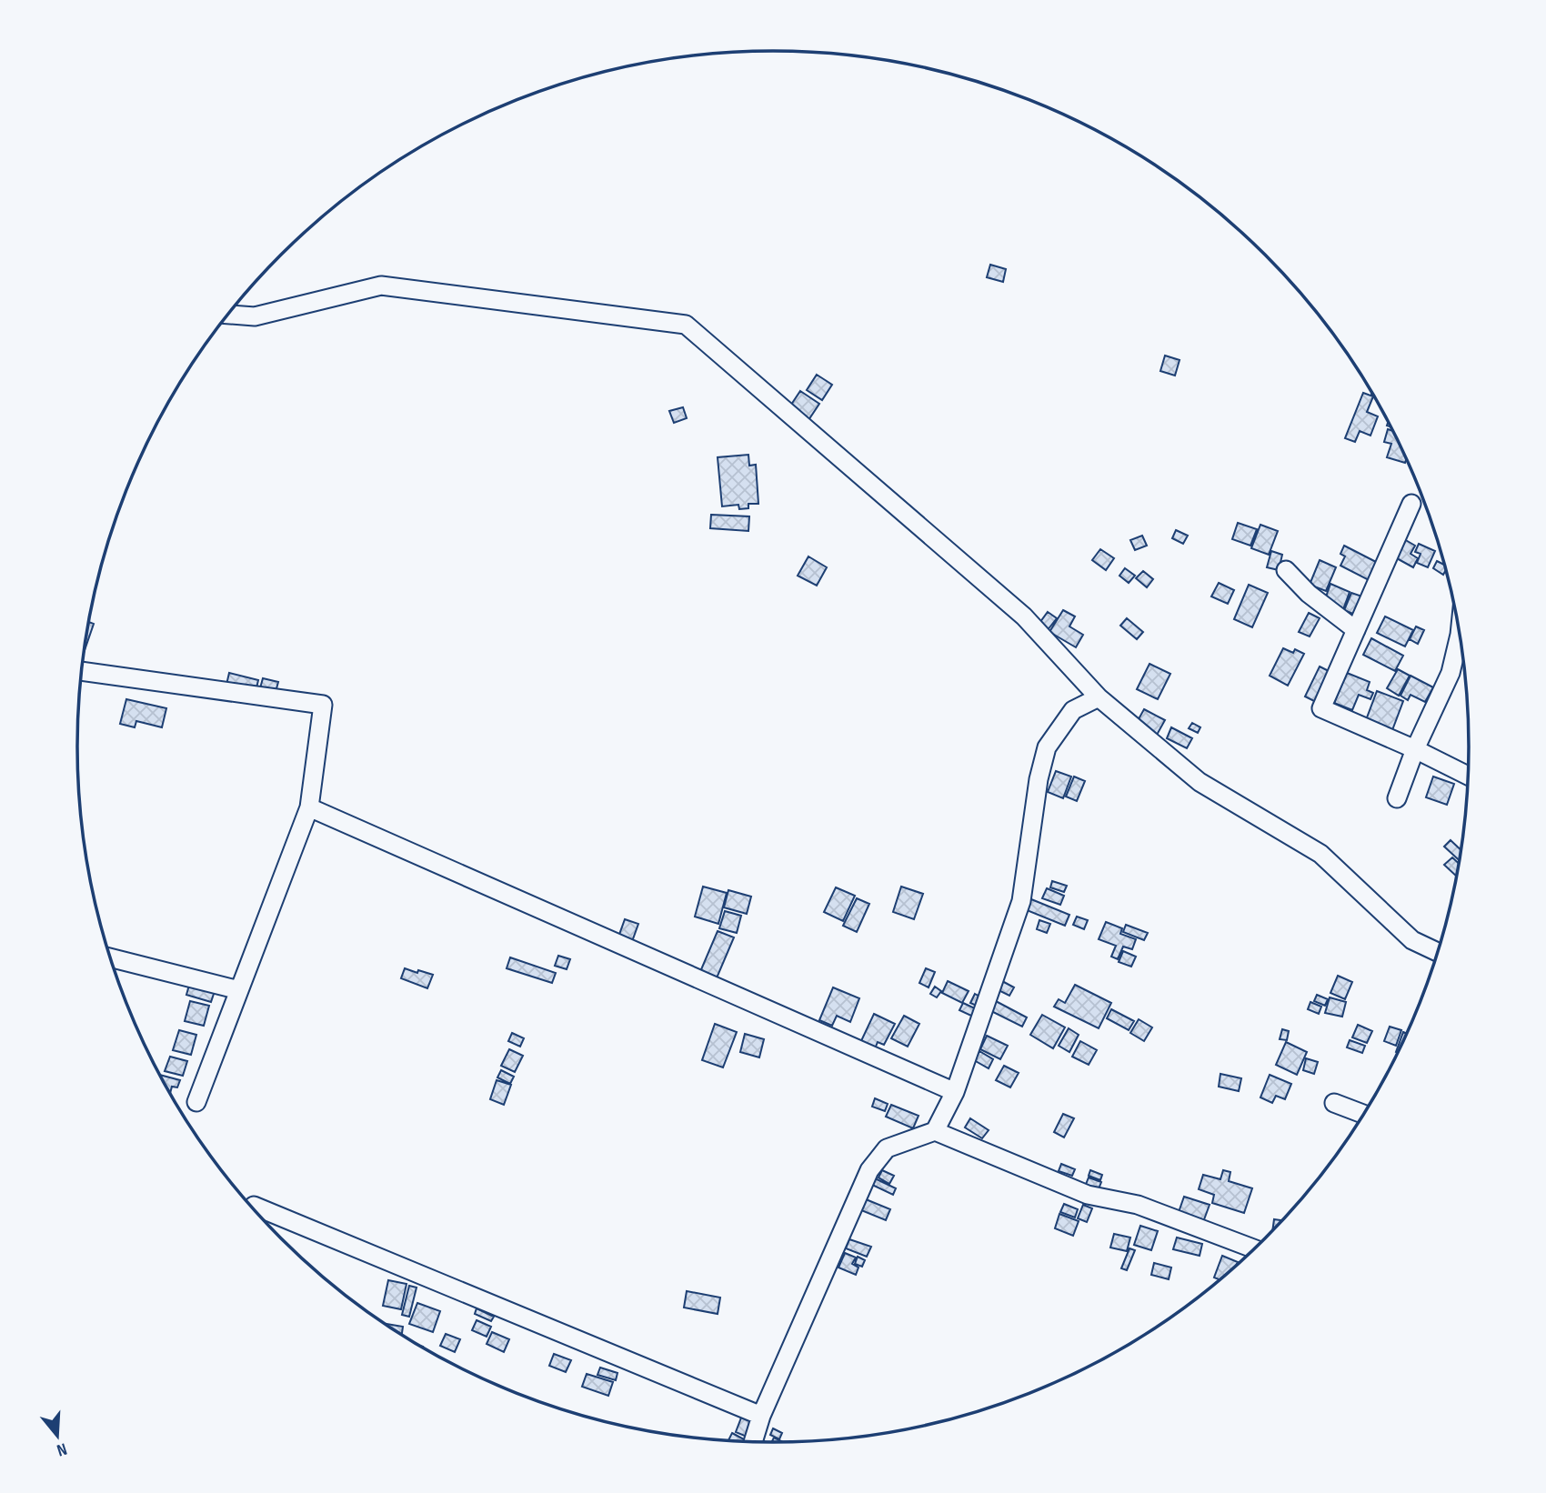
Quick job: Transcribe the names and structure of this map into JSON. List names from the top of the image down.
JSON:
{
  "north": "bottom"
}
